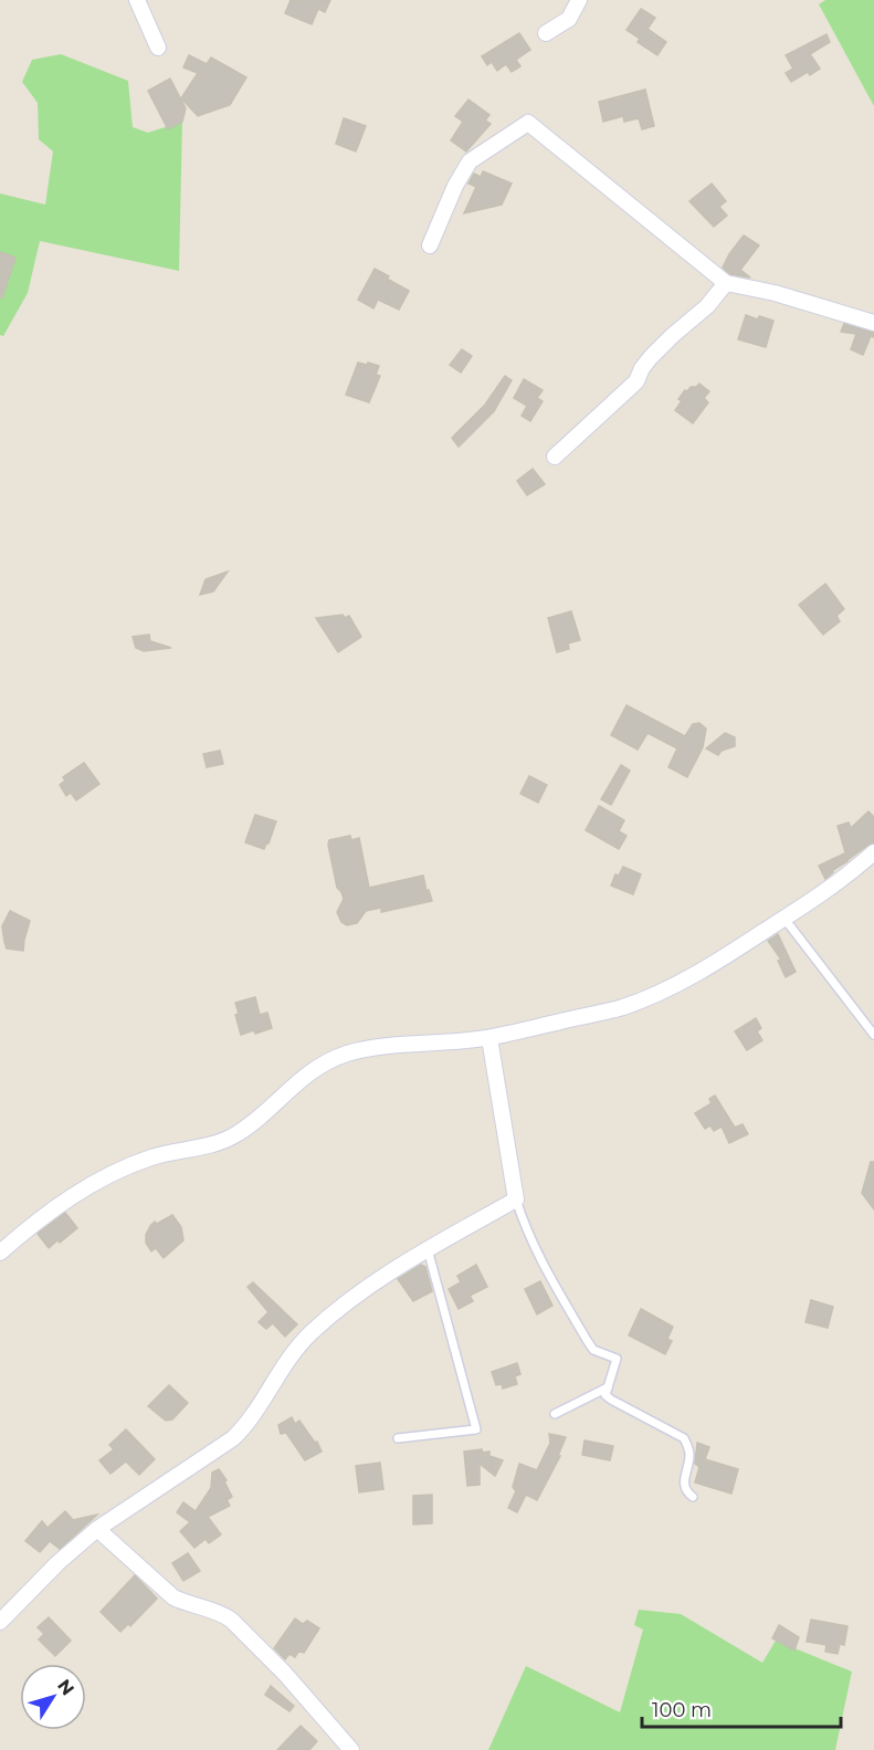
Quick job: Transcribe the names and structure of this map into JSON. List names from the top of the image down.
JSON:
{
  "scale_bar": "100 m",
  "north": "top right"
}
